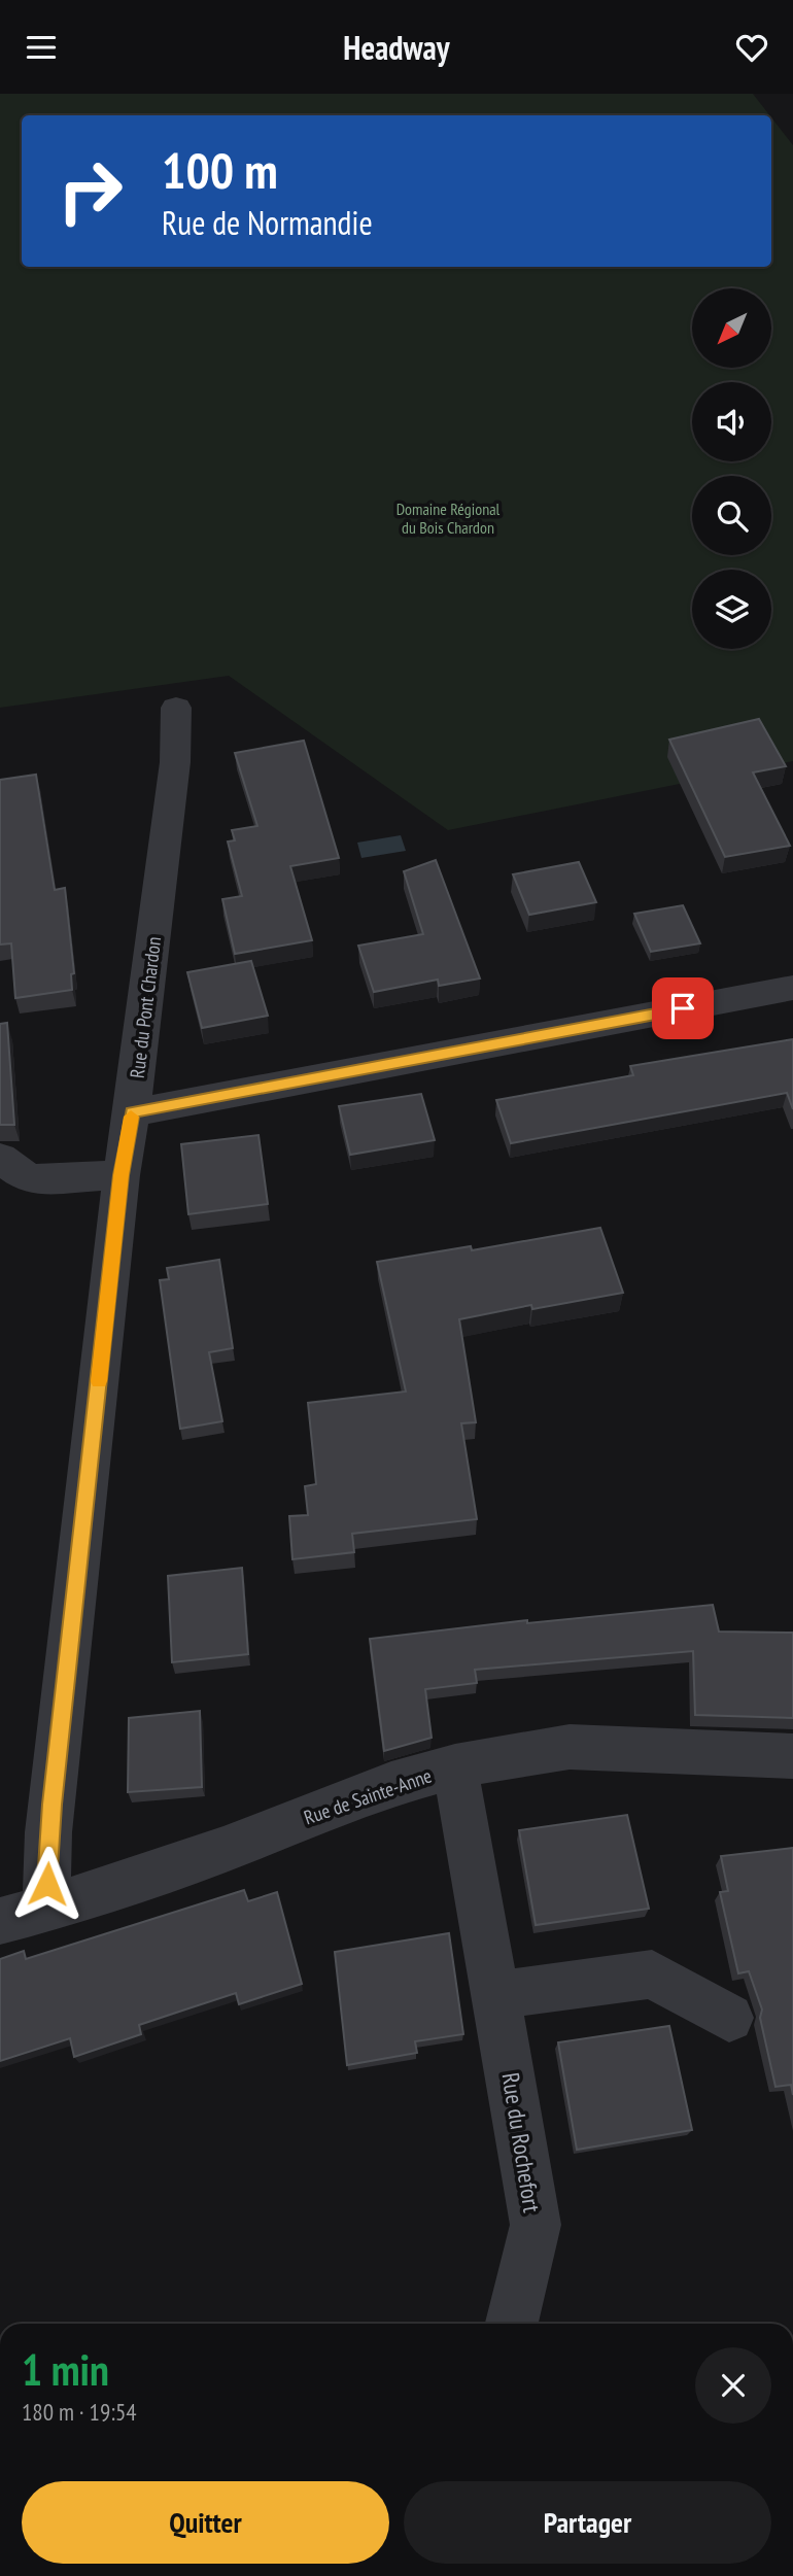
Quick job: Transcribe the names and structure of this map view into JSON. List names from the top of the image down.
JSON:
{
  "streets": {
    "street": ["Rue du Pont Chardon", "Rue de Sainte-Anne", "Rue du Rochefort"]
  },
  "crossings": [
    ["Rue du Pont Chardon", "Rue de Sainte-Anne"],
    ["Rue de Sainte-Anne", "Rue du Rochefort"]
  ],
  "parks": ["Domaine Régional du Bois Chardon"],
  "north": "bottom left",
  "page": {
    "header": "Headway",
    "turn": ["100 m", "Rue de Normandie"],
    "heading": ["1 min", "180 m · 19:54"],
    "buttons": ["Quitter", "Partager"]
  }
}
